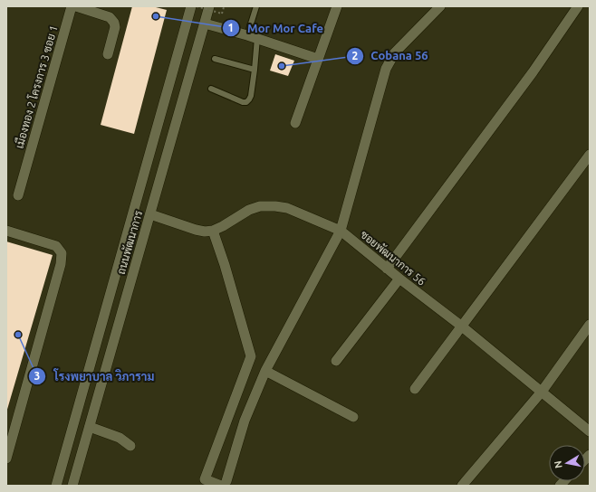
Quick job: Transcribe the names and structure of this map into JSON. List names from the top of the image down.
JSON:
{
  "streets": {
    "street": ["เมืองทอง 2 โครงการ 3 ซอย 1", "ถนนพัฒนาการ", "ซอยพัฒนาการ 56"]
  },
  "places": ["Mor Mor Cafe", "Cobana 56", "โรงพยาบาล วิภาราม"],
  "north": "left"
}
